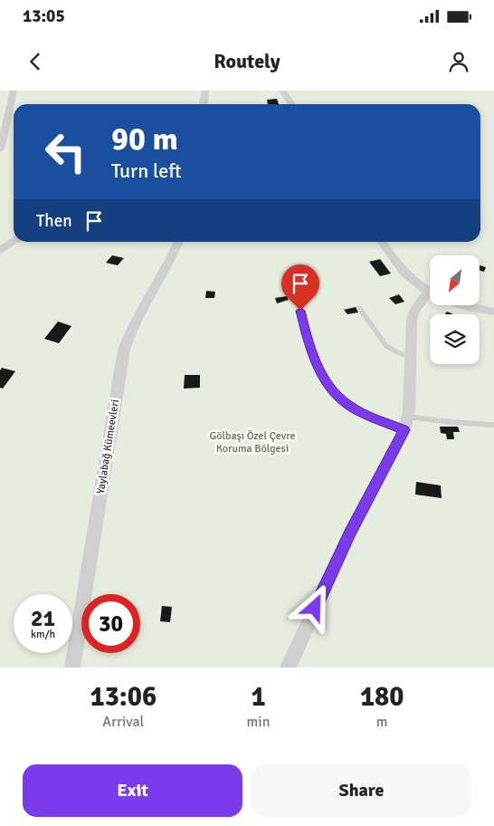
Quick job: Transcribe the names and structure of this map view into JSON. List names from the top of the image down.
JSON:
{
  "streets": {
    "street": ["Yaylabağ Kümeevleri"]
  },
  "parks": ["Gölbaşı Özel Çevre Koruma Bölgesi"],
  "north": "bottom left",
  "page": {
    "status": "13:05",
    "header": "Routely",
    "turn": ["90 m", "Turn left"],
    "then": "Then",
    "speed": "21 km/h",
    "limit": "30",
    "eta": [
      "13:06",
      "Arrival",
      "1",
      "min",
      "180",
      "m"
    ],
    "buttons": ["Exit", "Share"]
  }
}
